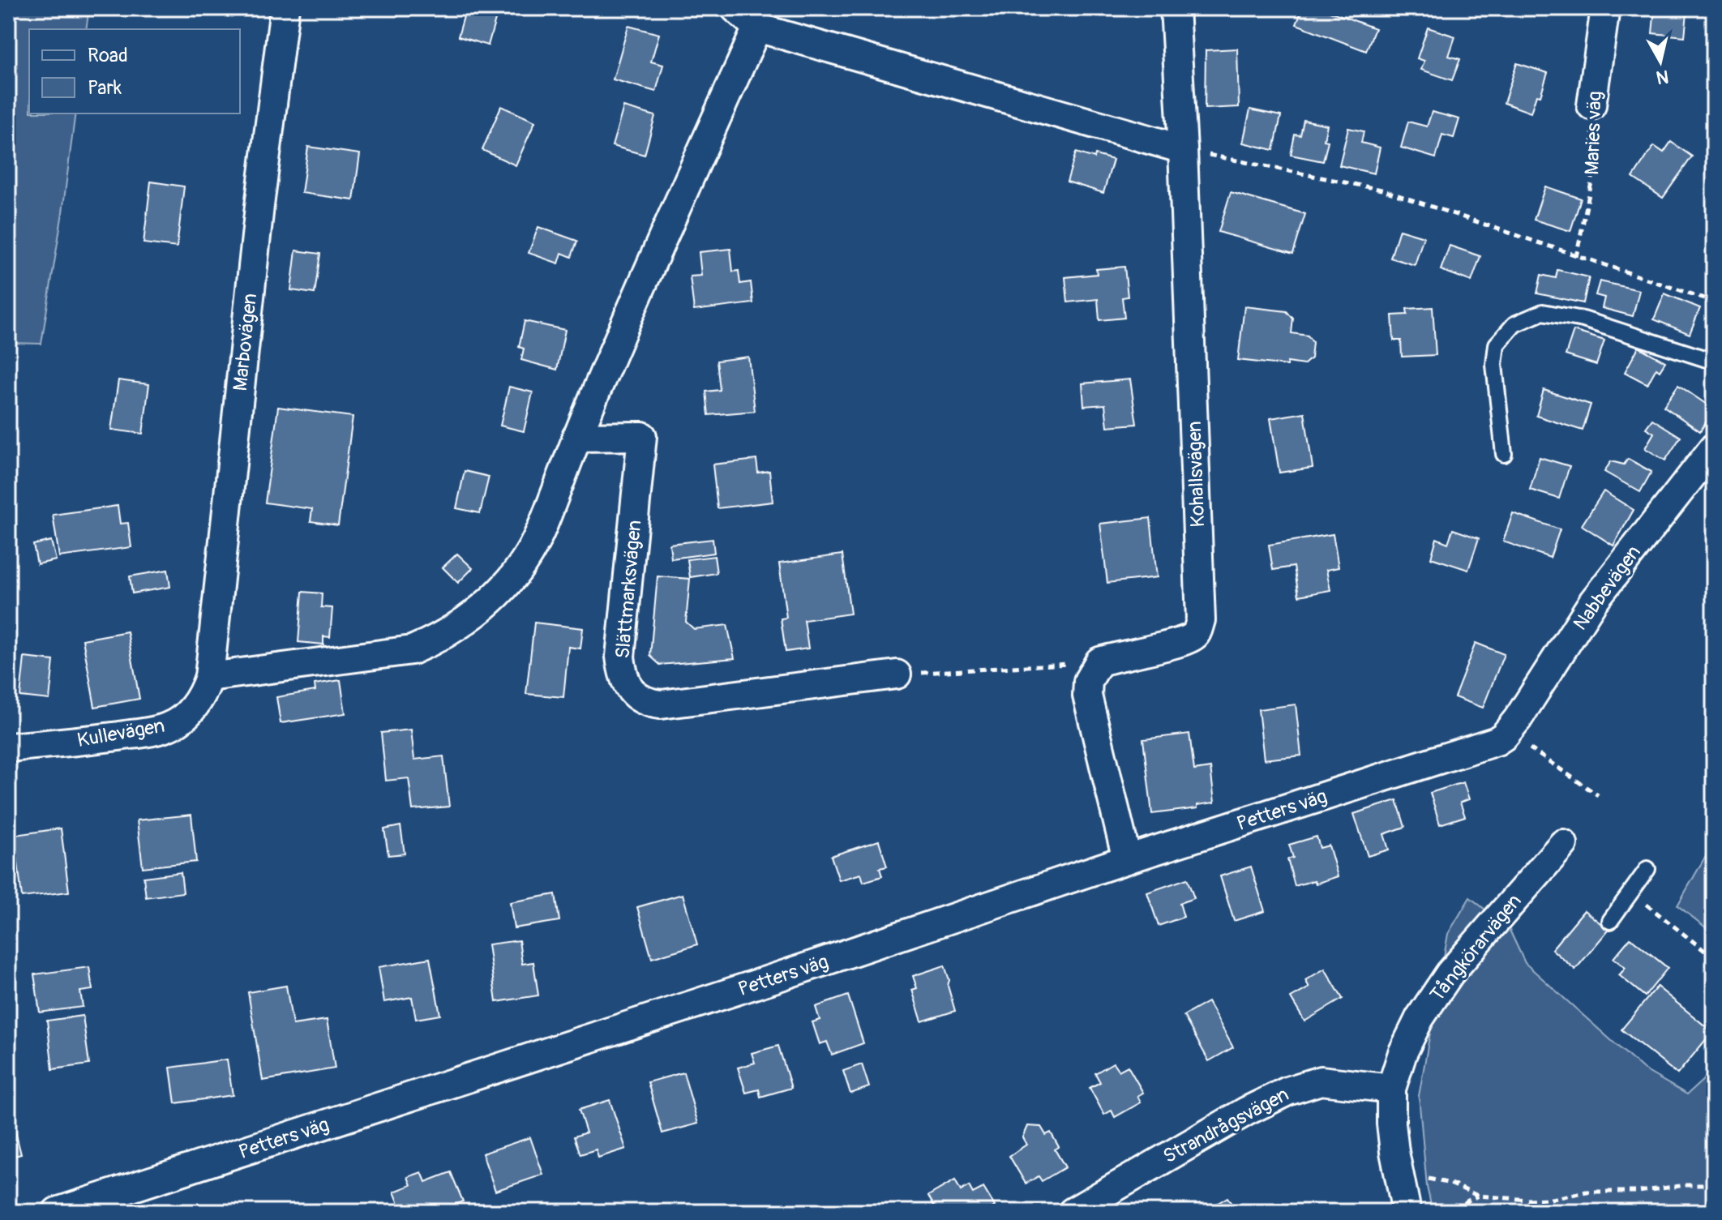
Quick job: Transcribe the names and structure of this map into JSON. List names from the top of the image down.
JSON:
{
  "streets": {
    "street": [
      "Maries väg",
      "Marbovägen",
      "Kohallsvägen",
      "Nabbevägen",
      "Slättmarksvägen",
      "Kullevägen",
      "Petters väg",
      "Tångkörarvägen",
      "Strandrågsvägen"
    ]
  },
  "crossings": [
    ["Marbovägen", "Kullevägen"],
    ["Nabbevägen", "Petters väg"],
    ["Tångkörarvägen", "Strandrågsvägen"]
  ],
  "legend": ["Road", "Park"],
  "north": "bottom"
}
